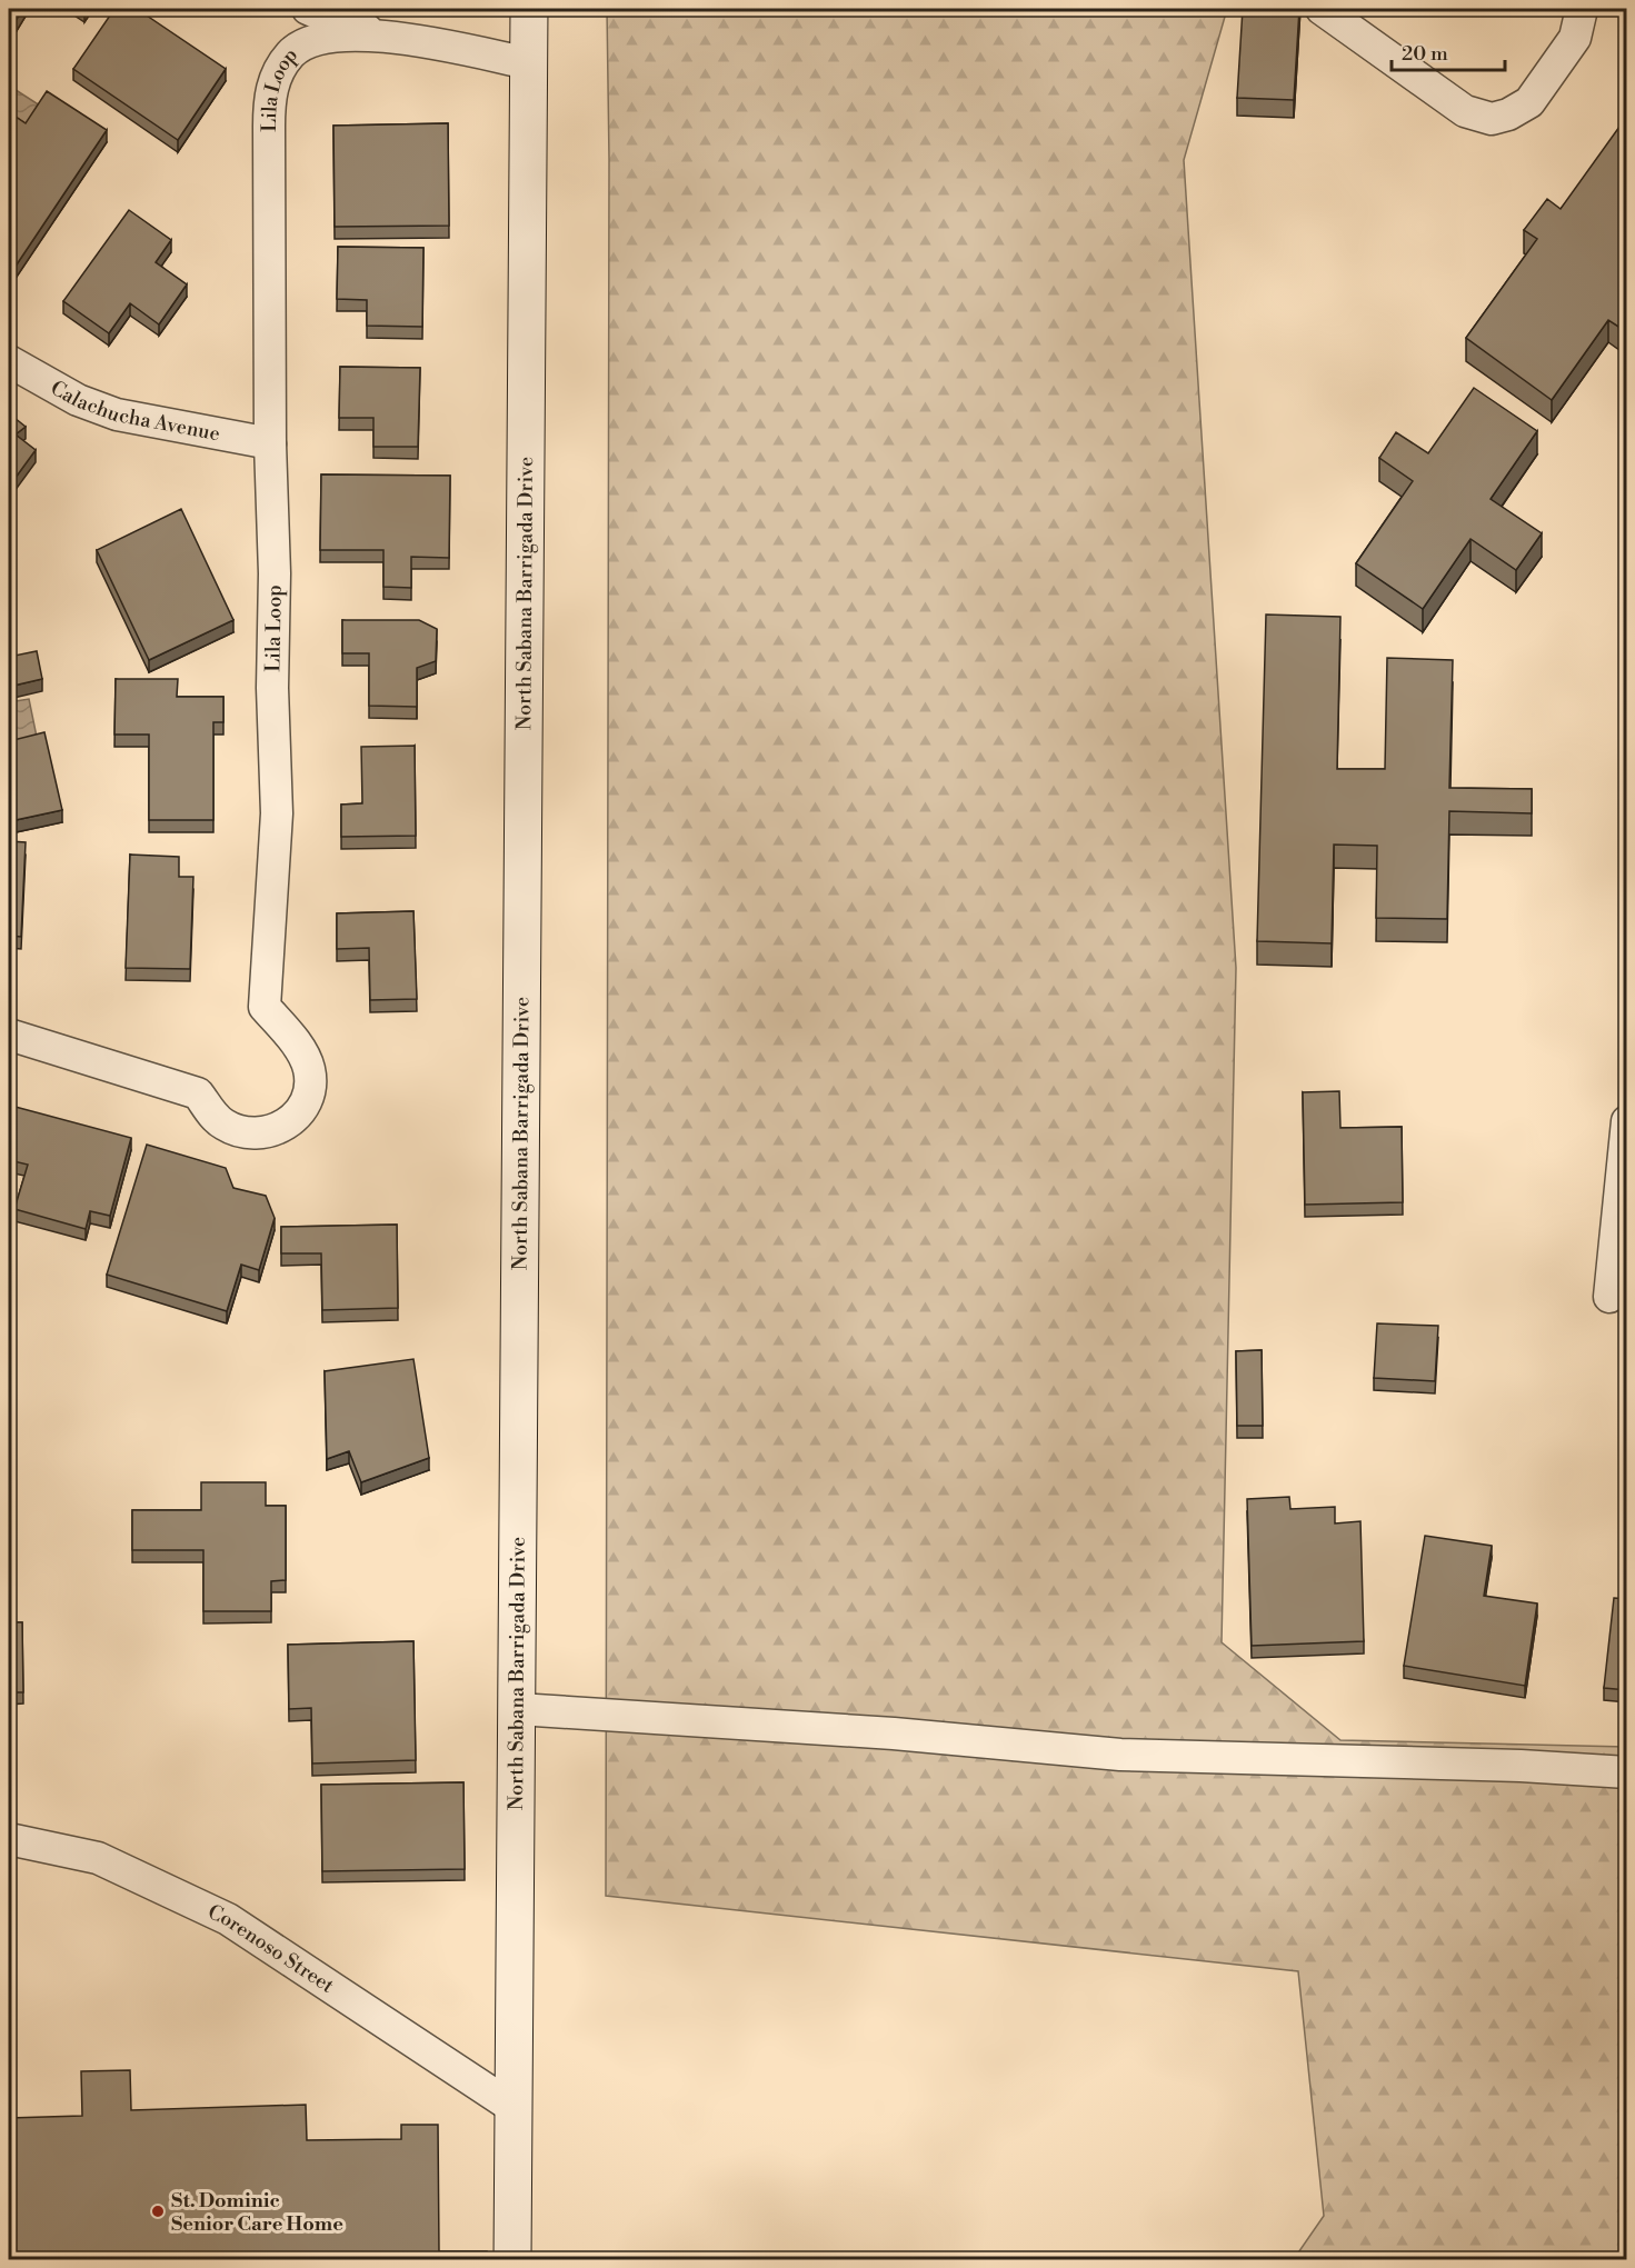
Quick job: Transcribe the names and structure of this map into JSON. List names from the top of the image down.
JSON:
{
  "streets": {
    "main road": ["North Sabana Barrigada Drive"],
    "street": ["Lila Loop", "Calachucha Avenue", "Corenoso Street"]
  },
  "crossings": [
    ["Lila Loop", "Calachucha Avenue"],
    ["Lila Loop", "North Sabana Barrigada Drive"],
    ["North Sabana Barrigada Drive", "Corenoso Street"]
  ],
  "places": ["St. Dominic Senior Care Home"],
  "scale_bar": "20 m"
}
